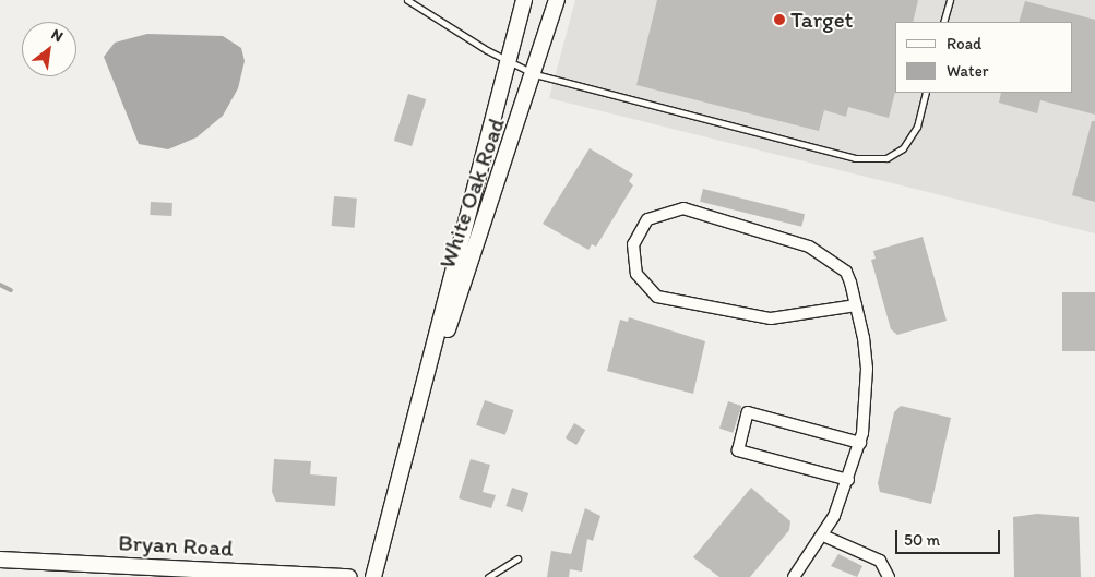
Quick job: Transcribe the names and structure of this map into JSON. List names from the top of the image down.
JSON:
{
  "streets": {
    "street": ["White Oak Road", "Bryan Road"]
  },
  "places": ["Target"],
  "legend": ["Road", "Water"],
  "scale_bar": "50 m",
  "north": "top right"
}
